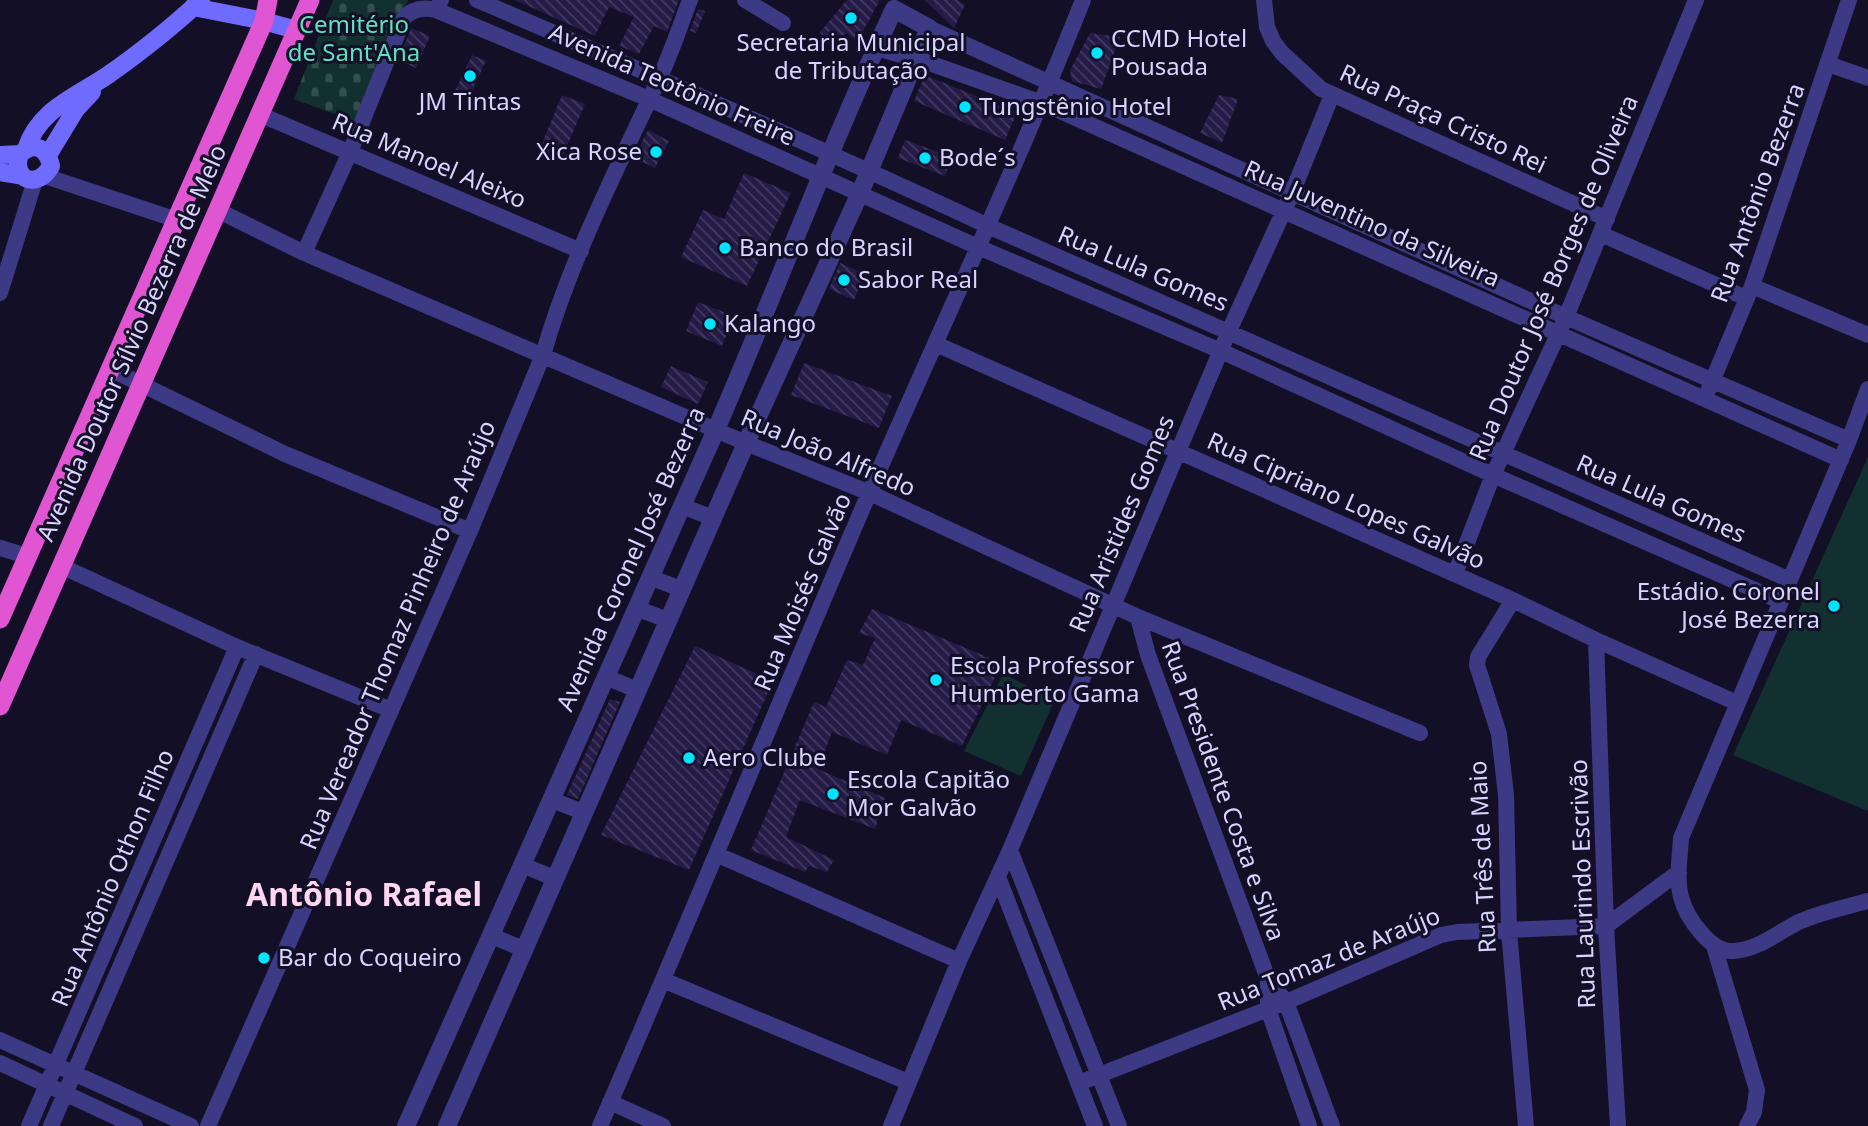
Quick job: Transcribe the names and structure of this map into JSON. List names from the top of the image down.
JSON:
{
  "streets": {
    "highway": ["Avenida Doutor Sílvio Bezerra de Melo"],
    "street": [
      "Avenida Teotônio Freire",
      "Rua Praça Cristo Rei",
      "Rua Manoel Aleixo",
      "Rua Antônio Bezerra",
      "Rua Juventino da Silveira",
      "Rua Lula Gomes",
      "Rua Doutor José Borges de Oliveira",
      "Rua João Alfredo",
      "Rua Cipriano Lopes Galvão",
      "Rua Aristides Gomes",
      "Avenida Coronel José Bezerra",
      "Rua Moisés Galvão",
      "Rua Vereador Thomaz Pinheiro de Araújo",
      "Rua Presidente Costa e Silva",
      "Rua Três de Maio",
      "Rua Antônio Othon Filho",
      "Rua Laurindo Escrivão",
      "Rua Tomaz de Araújo"
    ]
  },
  "crossings": [
    ["Avenida Teotônio Freire", "Rua Lula Gomes"],
    ["Avenida Teotônio Freire", "Avenida Coronel José Bezerra"],
    ["Avenida Teotônio Freire", "Rua Vereador Thomaz Pinheiro de Araújo"],
    ["Rua Praça Cristo Rei", "Rua Doutor José Borges de Oliveira"],
    ["Rua Praça Cristo Rei", "Rua Aristides Gomes"],
    ["Rua Manoel Aleixo", "Avenida Doutor Sílvio Bezerra de Melo"],
    ["Rua Manoel Aleixo", "Rua Vereador Thomaz Pinheiro de Araújo"],
    ["Rua Antônio Bezerra", "Rua Juventino da Silveira"],
    ["Rua Juventino da Silveira", "Rua Doutor José Borges de Oliveira"],
    ["Rua Juventino da Silveira", "Rua Aristides Gomes"],
    ["Rua Juventino da Silveira", "Avenida Coronel José Bezerra"],
    ["Rua Juventino da Silveira", "Rua Moisés Galvão"],
    ["Rua Lula Gomes", "Rua Doutor José Borges de Oliveira"],
    ["Rua Lula Gomes", "Rua Aristides Gomes"],
    ["Rua Lula Gomes", "Avenida Coronel José Bezerra"],
    ["Rua Lula Gomes", "Rua Moisés Galvão"],
    ["Rua Lula Gomes", "Rua Vereador Thomaz Pinheiro de Araújo"],
    ["Rua Doutor José Borges de Oliveira", "Rua Cipriano Lopes Galvão"],
    ["Avenida Doutor Sílvio Bezerra de Melo", "Rua João Alfredo"],
    ["Rua João Alfredo", "Rua Aristides Gomes"],
    ["Rua João Alfredo", "Avenida Coronel José Bezerra"],
    ["Rua João Alfredo", "Rua Moisés Galvão"],
    ["Rua João Alfredo", "Rua Vereador Thomaz Pinheiro de Araújo"],
    ["Rua João Alfredo", "Rua Presidente Costa e Silva"],
    ["Rua Cipriano Lopes Galvão", "Rua Aristides Gomes"],
    ["Rua Cipriano Lopes Galvão", "Rua Moisés Galvão"],
    ["Rua Cipriano Lopes Galvão", "Rua Três de Maio"],
    ["Rua Cipriano Lopes Galvão", "Rua Laurindo Escrivão"],
    ["Rua Presidente Costa e Silva", "Rua Tomaz de Araújo"],
    ["Rua Três de Maio", "Rua Tomaz de Araújo"],
    ["Rua Laurindo Escrivão", "Rua Tomaz de Araújo"]
  ],
  "districts": ["Antônio Rafael"],
  "parks": ["Cemitério de Sant'Ana"],
  "places": [
    "Secretaria Municipal de Tributação",
    "CCMD Hotel Pousada",
    "JM Tintas",
    "Tungstênio Hotel",
    "Xica Rose",
    "Bode´s",
    "Banco do Brasil",
    "Sabor Real",
    "Kalango",
    "Estádio. Coronel José Bezerra",
    "Escola Professor Humberto Gama",
    "Aero Clube",
    "Escola Capitão Mor Galvão",
    "Bar do Coqueiro"
  ]
}
